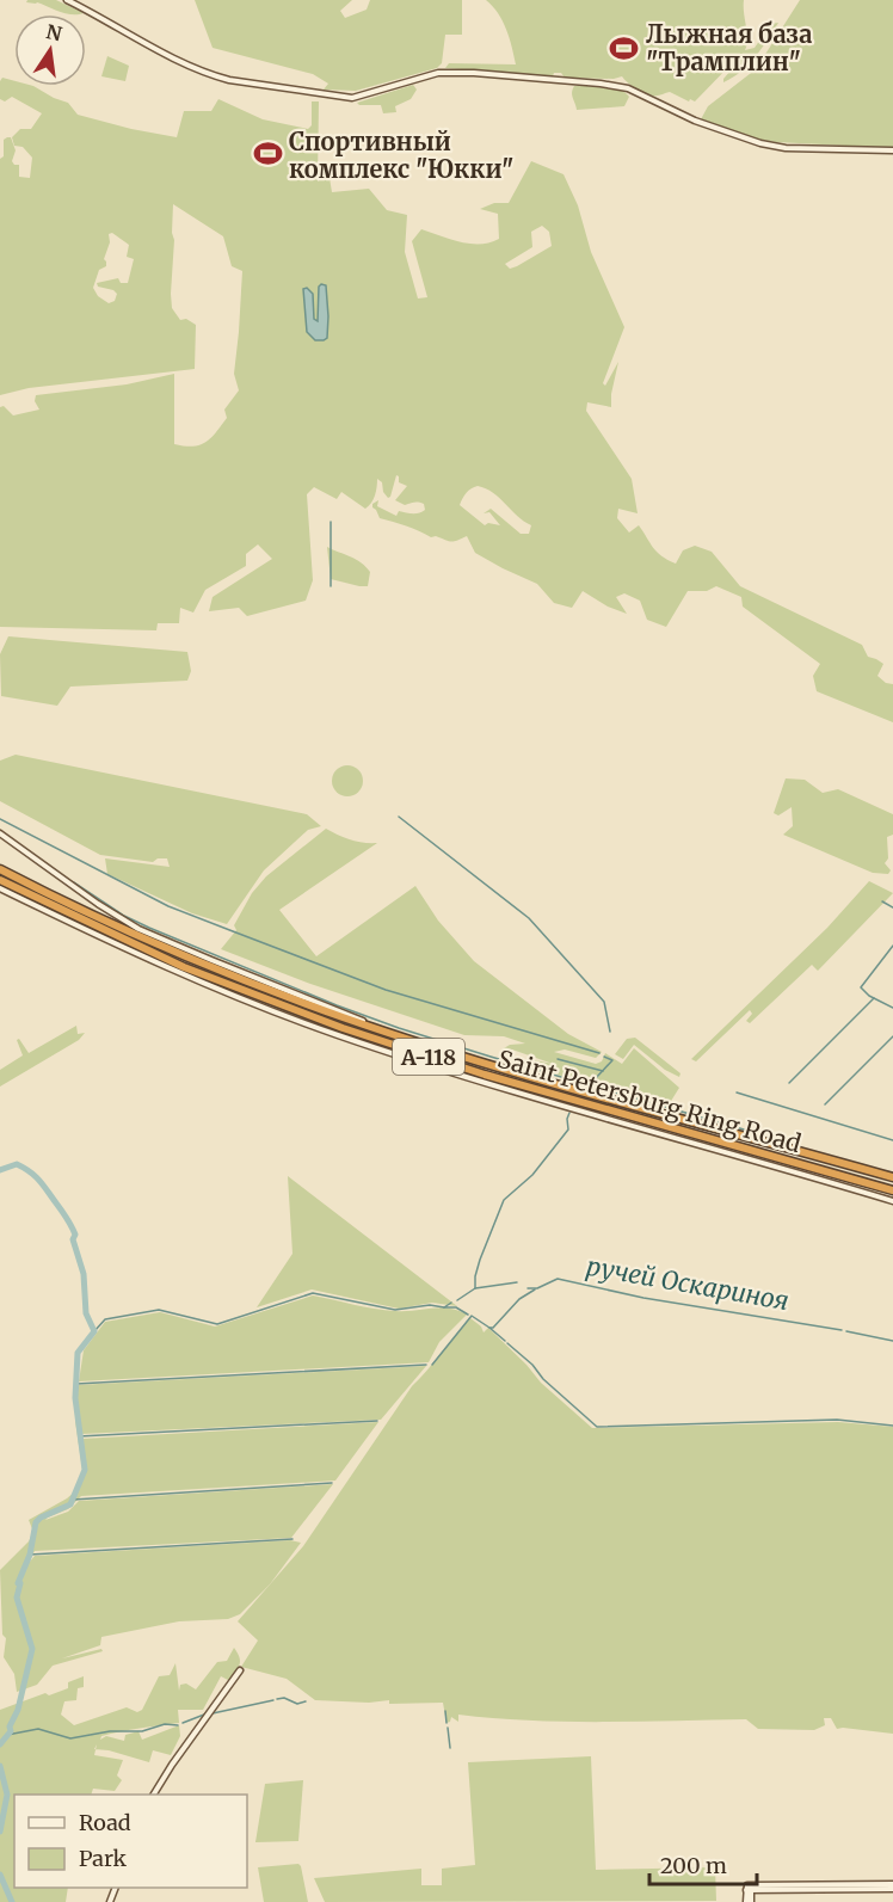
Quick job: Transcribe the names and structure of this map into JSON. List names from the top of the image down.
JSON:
{
  "streets": {
    "highway": ["А-118", "Saint Petersburg Ring Road"]
  },
  "water": ["ручей Оскариноя"],
  "places": {
    "sports": ["Лыжная база \"Трамплин\"", "Спортивный комплекс \"Юкки\""]
  },
  "legend": ["Road", "Park"],
  "scale_bar": "200 m",
  "north": "top"
}
